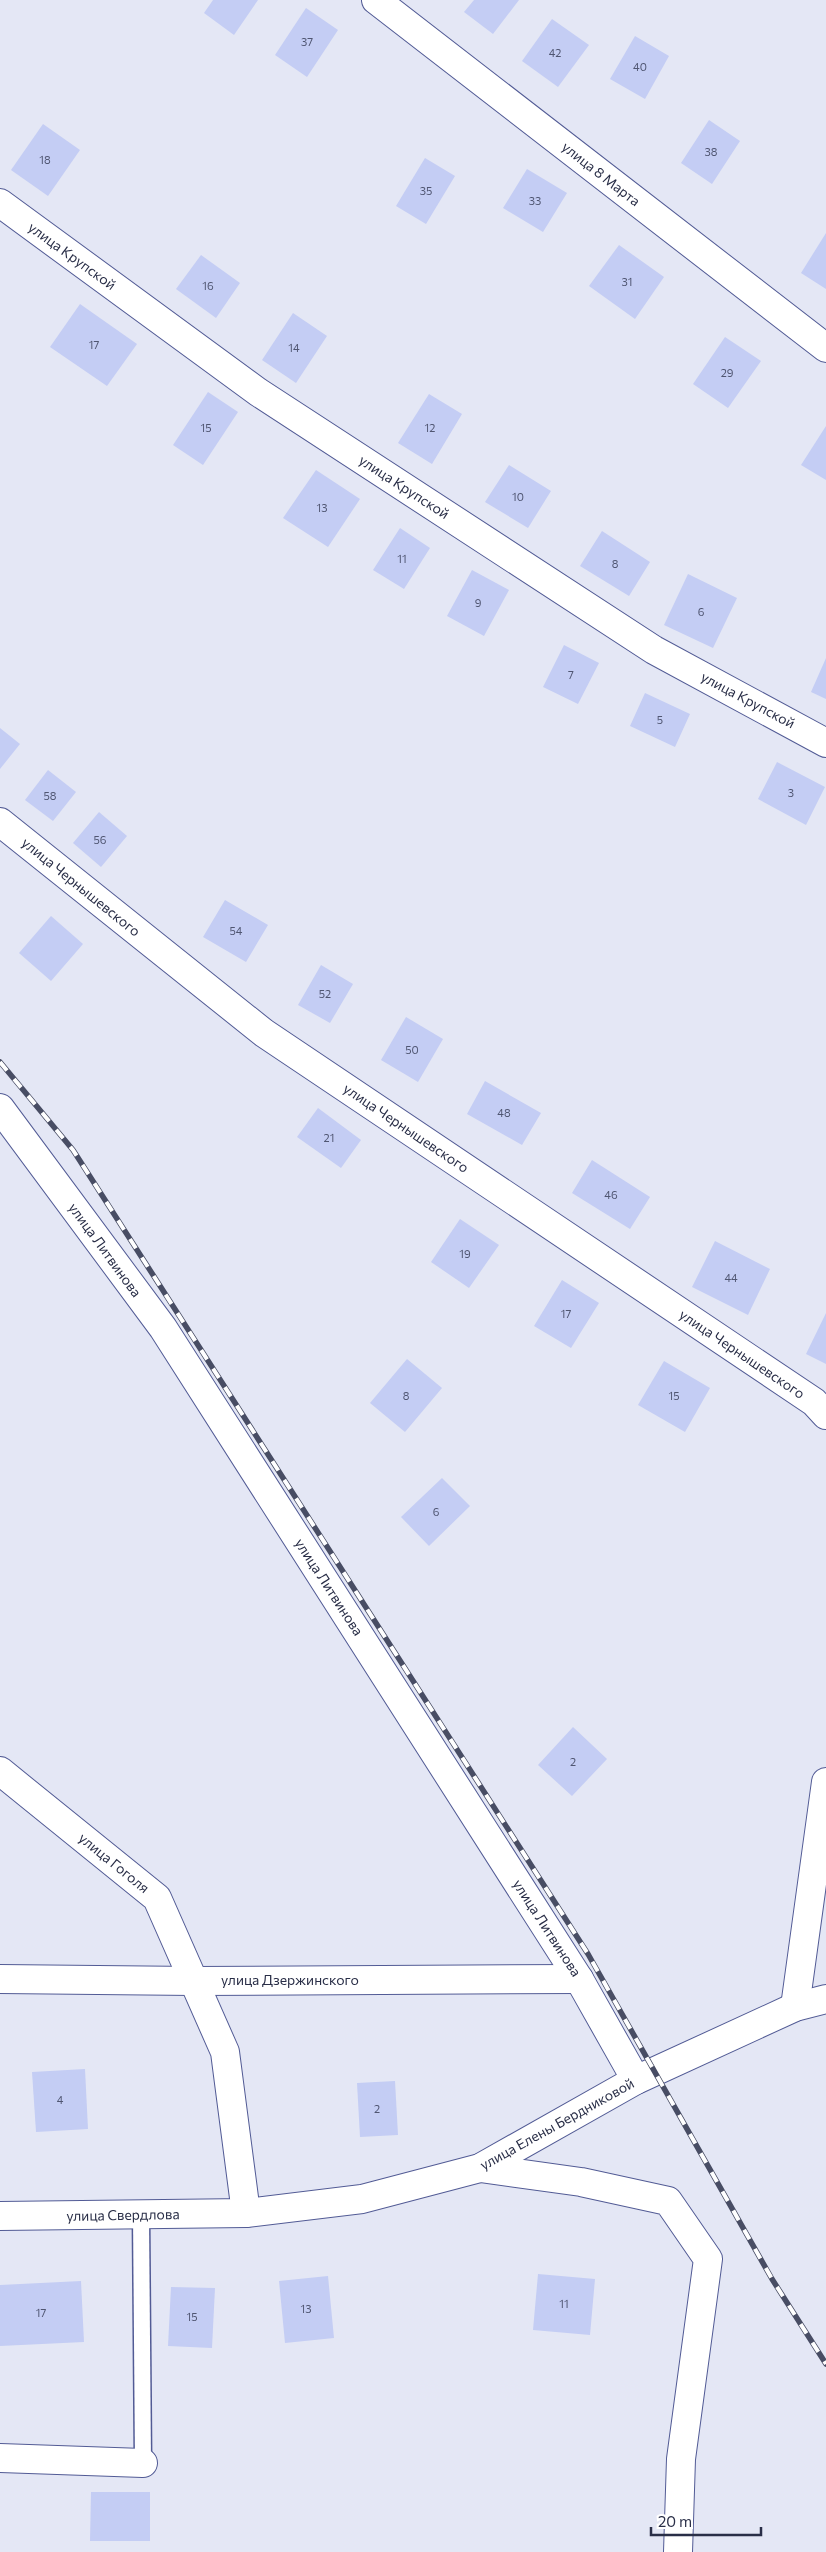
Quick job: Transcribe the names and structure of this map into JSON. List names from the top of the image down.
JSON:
{
  "streets": {
    "street": [
      "улица 8 Марта",
      "улица Крупской",
      "улица Чернышевского",
      "улица Литвинова",
      "улица Гоголя",
      "улица Дзержинского",
      "улица Елены Бердниковой",
      "улица Свердлова"
    ]
  },
  "crossings": [
    ["улица Литвинова", "улица Дзержинского"],
    ["улица Литвинова", "улица Елены Бердниковой"],
    ["улица Гоголя", "улица Дзержинского"],
    ["улица Гоголя", "улица Елены Бердниковой"],
    ["улица Гоголя", "улица Свердлова"],
    ["улица Елены Бердниковой", "улица Свердлова"]
  ],
  "house_numbers": [
    "37",
    "42",
    "40",
    "38",
    "18",
    "35",
    "33",
    "31",
    "16",
    "17",
    "14",
    "29",
    "15",
    "12",
    "10",
    "13",
    "11",
    "8",
    "9",
    "6",
    "7",
    "5",
    "3",
    "58",
    "56",
    "54",
    "52",
    "50",
    "48",
    "21",
    "46",
    "19",
    "44",
    "17",
    "8",
    "15",
    "6",
    "2",
    "4",
    "2",
    "11",
    "13",
    "17",
    "15"
  ],
  "scale_bar": "20 m"
}
